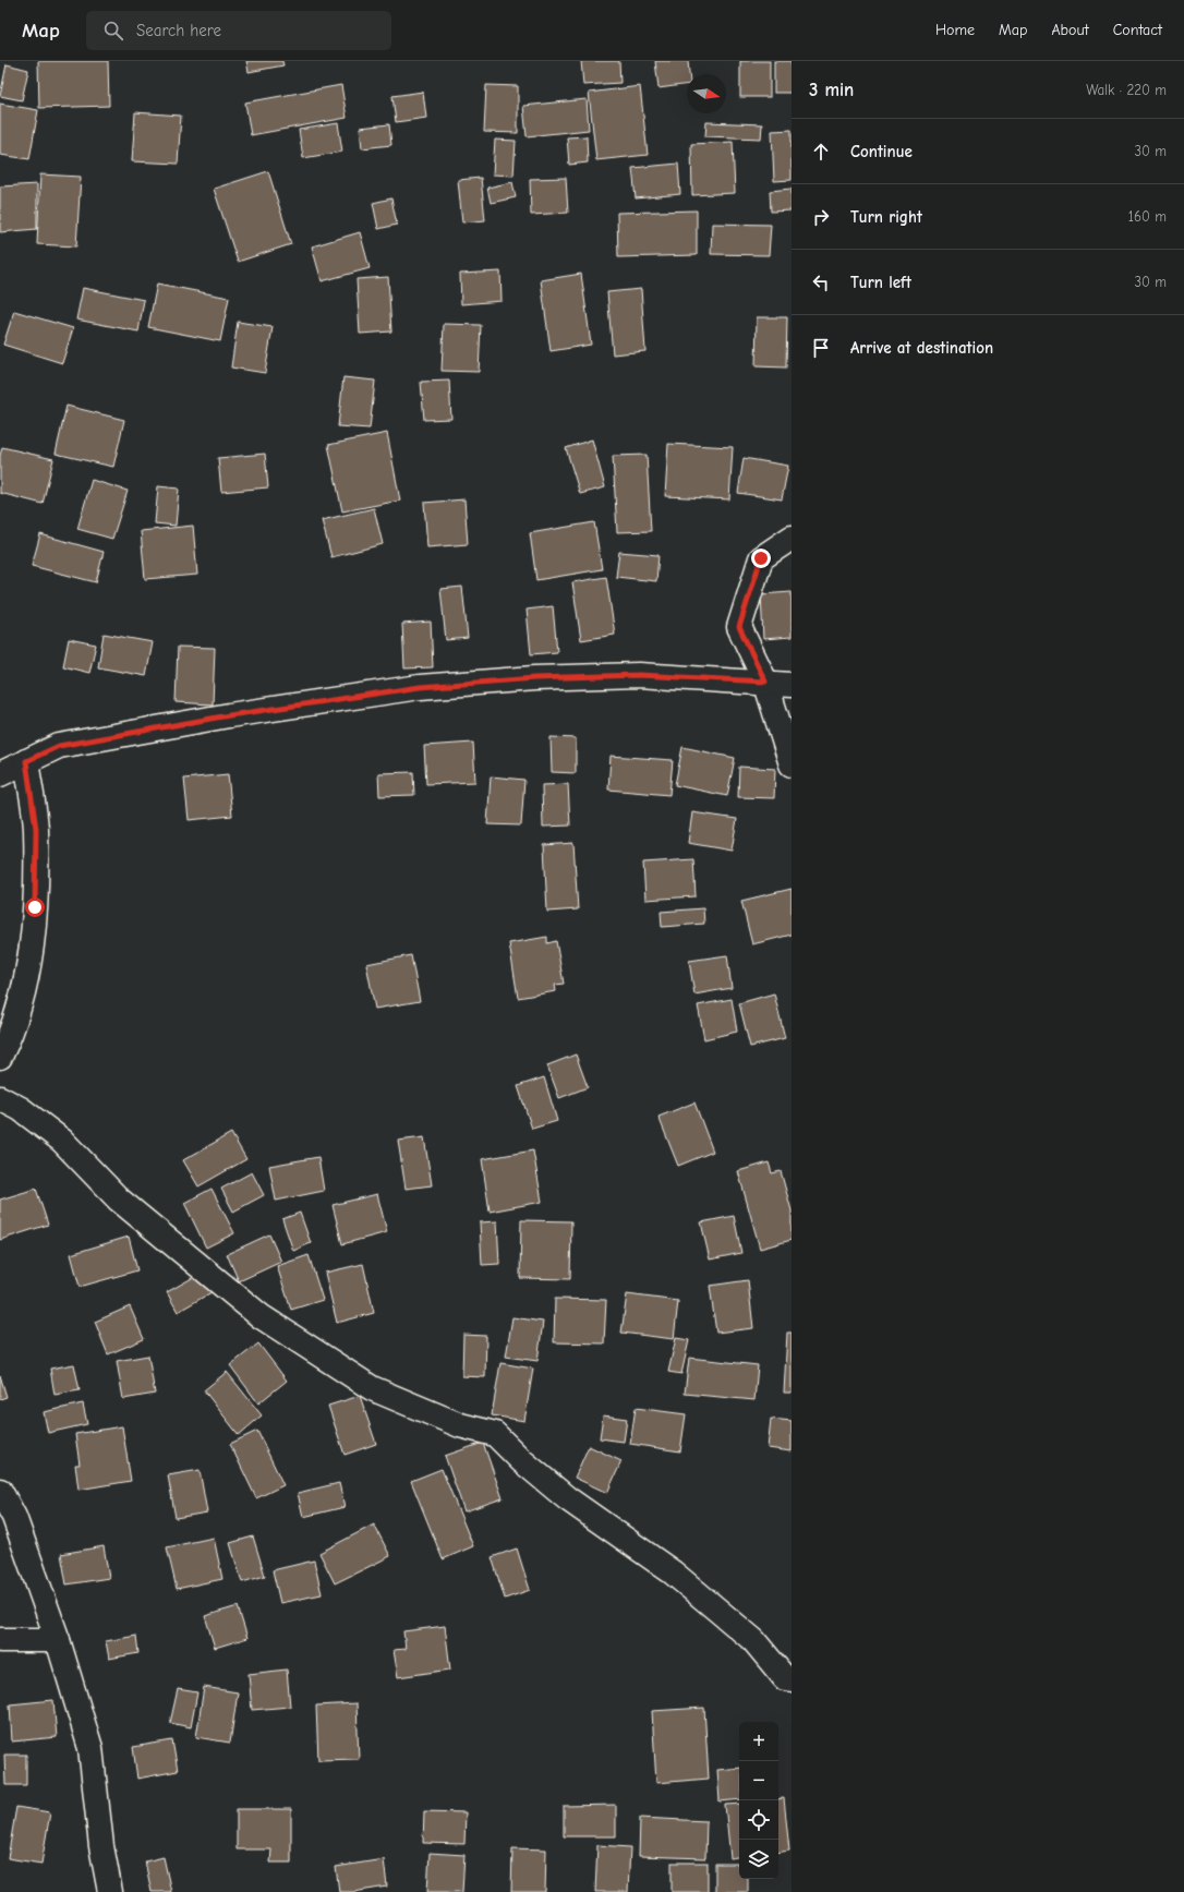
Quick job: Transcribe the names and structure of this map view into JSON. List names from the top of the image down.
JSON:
{
  "north": "right",
  "page": {
    "header": "Map",
    "search": "Search here",
    "nav": [
      "Home",
      "Map",
      "About",
      "Contact"
    ],
    "heading": ["3 min", "Walk · 220 m"],
    "list": [
      ["Continue", "30 m"],
      ["Turn right", "160 m"],
      ["Turn left", "30 m"],
      "Arrive at destination"
    ],
    "map_buttons": ["+", "−"]
  }
}
